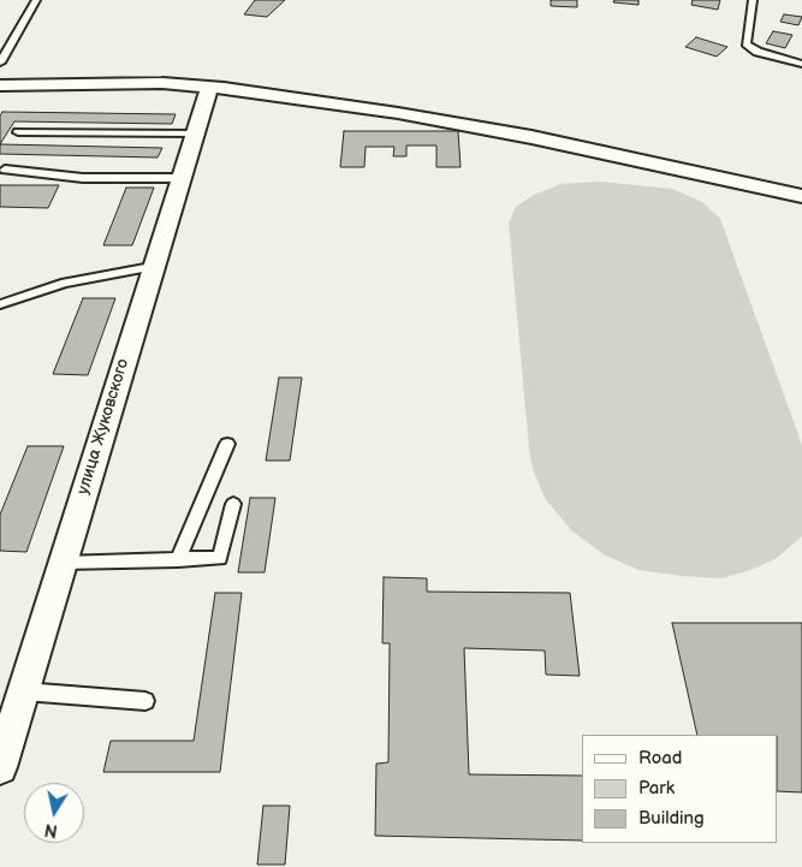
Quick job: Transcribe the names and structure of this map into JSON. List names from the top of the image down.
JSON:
{
  "streets": {
    "street": ["улица Жуковского"]
  },
  "legend": ["Road", "Park", "Building"],
  "north": "bottom"
}
